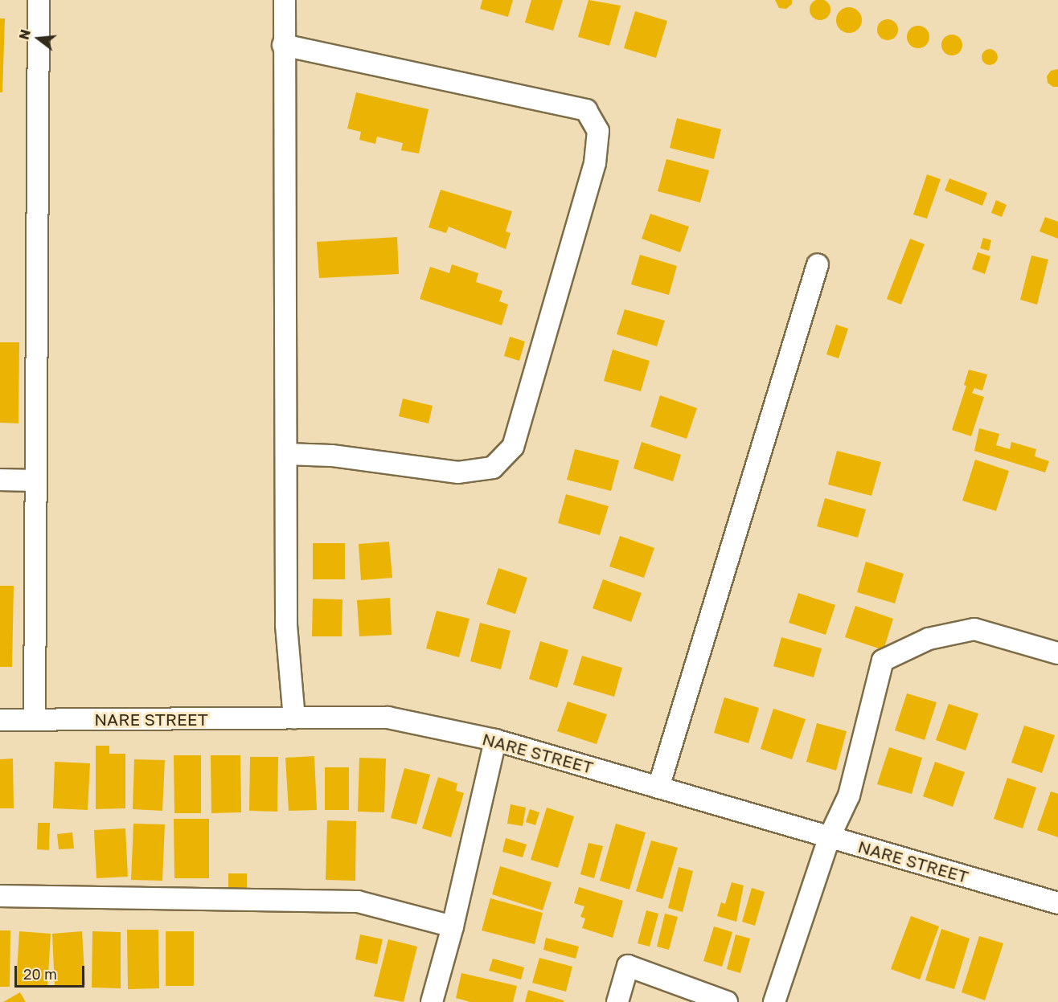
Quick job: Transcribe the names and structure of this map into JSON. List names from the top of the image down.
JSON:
{
  "streets": {
    "street": ["NARE STREET"]
  },
  "scale_bar": "20 m",
  "north": "left"
}
